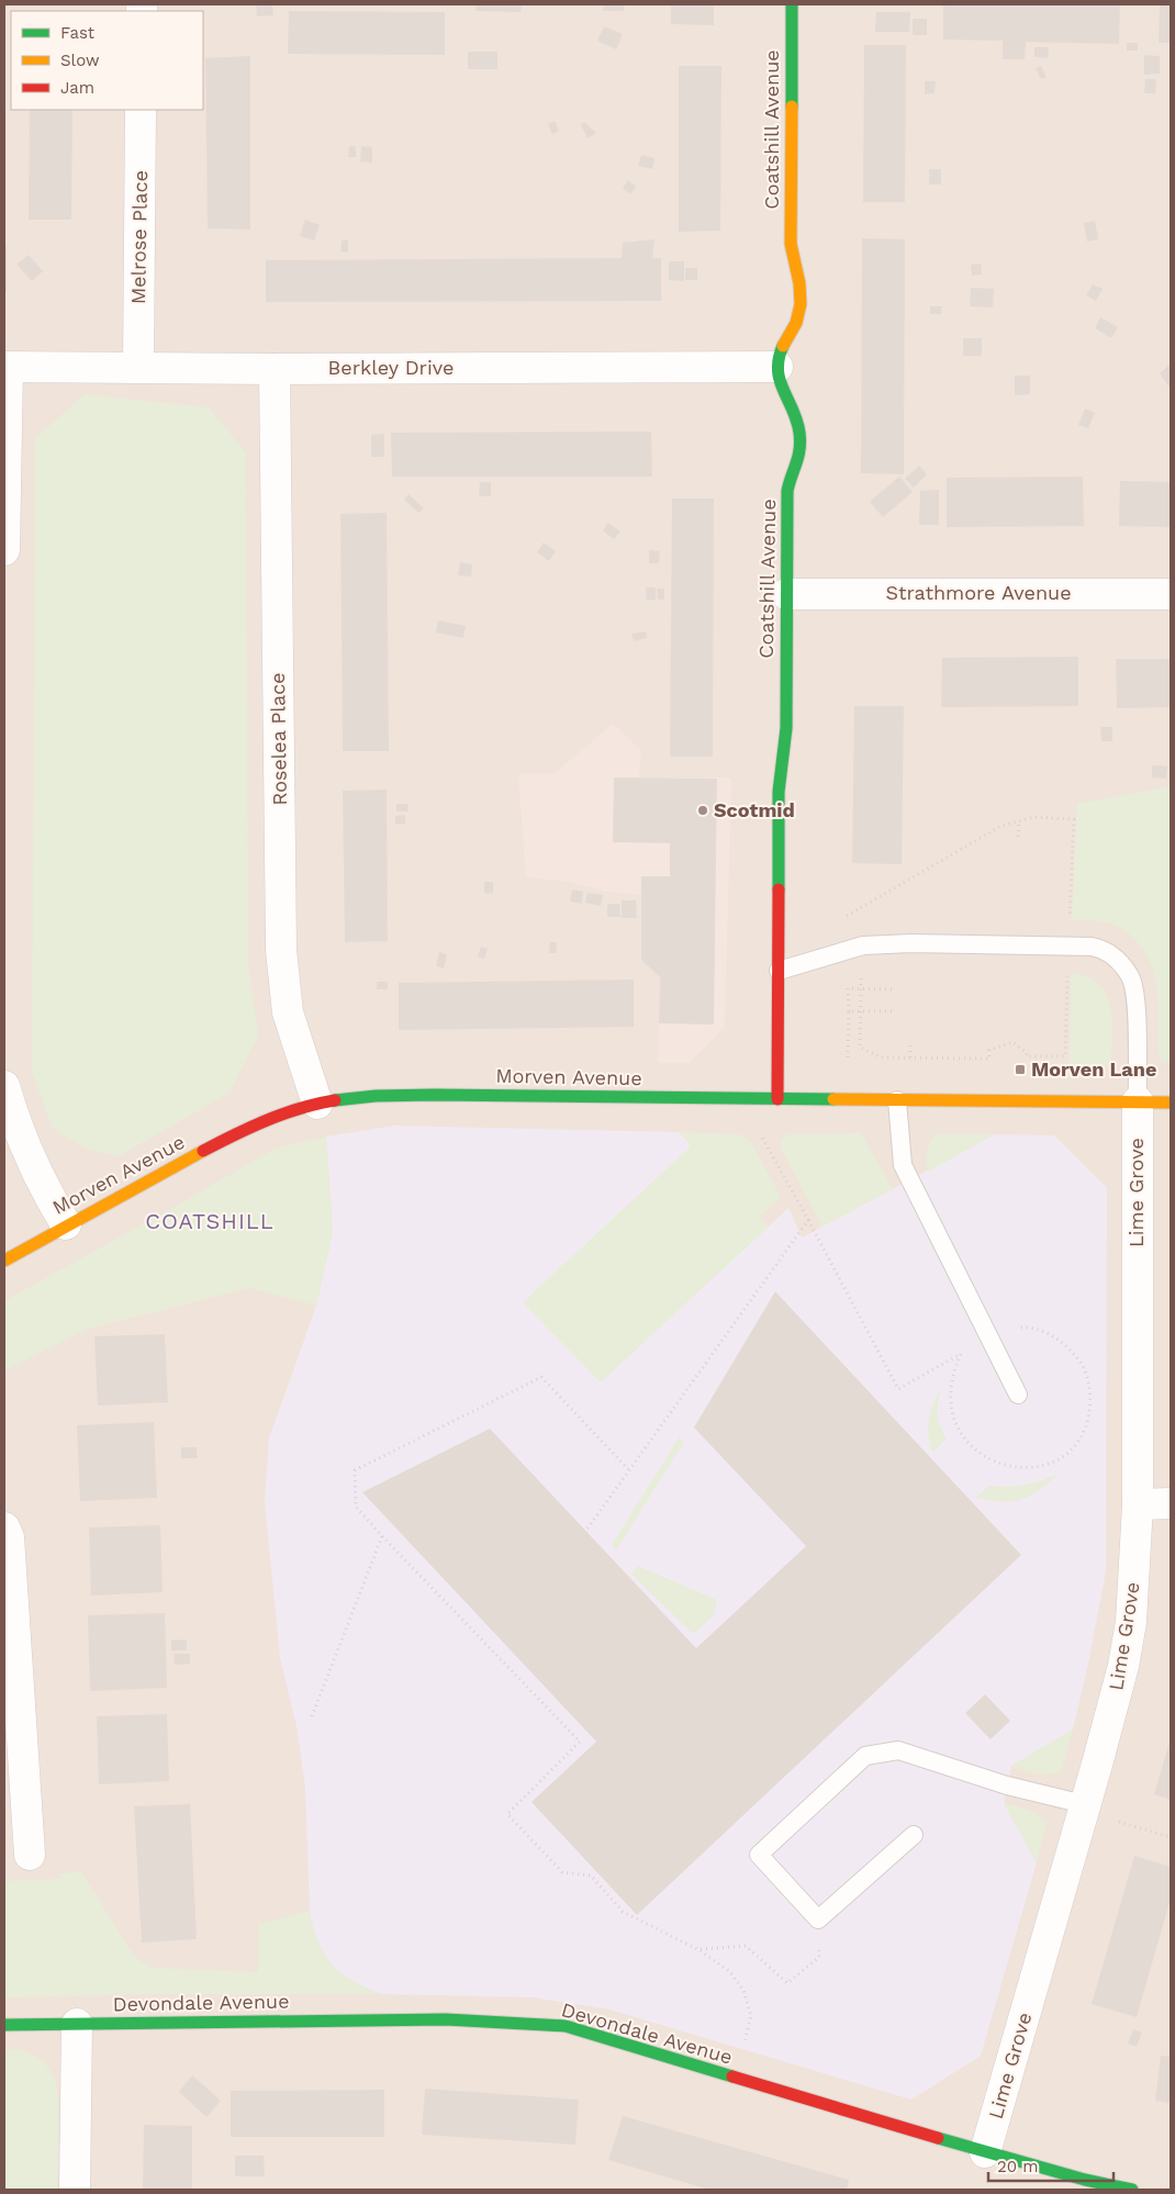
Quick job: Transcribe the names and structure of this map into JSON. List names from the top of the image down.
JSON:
{
  "streets": {
    "street": [
      "Coatshill Avenue",
      "Melrose Place",
      "Berkley Drive",
      "Strathmore Avenue",
      "Roselea Place",
      "Morven Avenue",
      "Lime Grove",
      "Devondale Avenue"
    ]
  },
  "crossings": [
    ["Coatshill Avenue", "Berkley Drive"],
    ["Coatshill Avenue", "Strathmore Avenue"],
    ["Coatshill Avenue", "Morven Avenue"],
    ["Melrose Place", "Berkley Drive"],
    ["Berkley Drive", "Roselea Place"],
    ["Roselea Place", "Morven Avenue"],
    ["Morven Avenue", "Lime Grove"],
    ["Lime Grove", "Devondale Avenue"]
  ],
  "districts": ["COATSHILL"],
  "places": {
    "other": ["Scotmid"],
    "transit": ["Morven Lane"]
  },
  "legend": ["Fast", "Slow", "Jam"],
  "scale_bar": "20 m"
}
